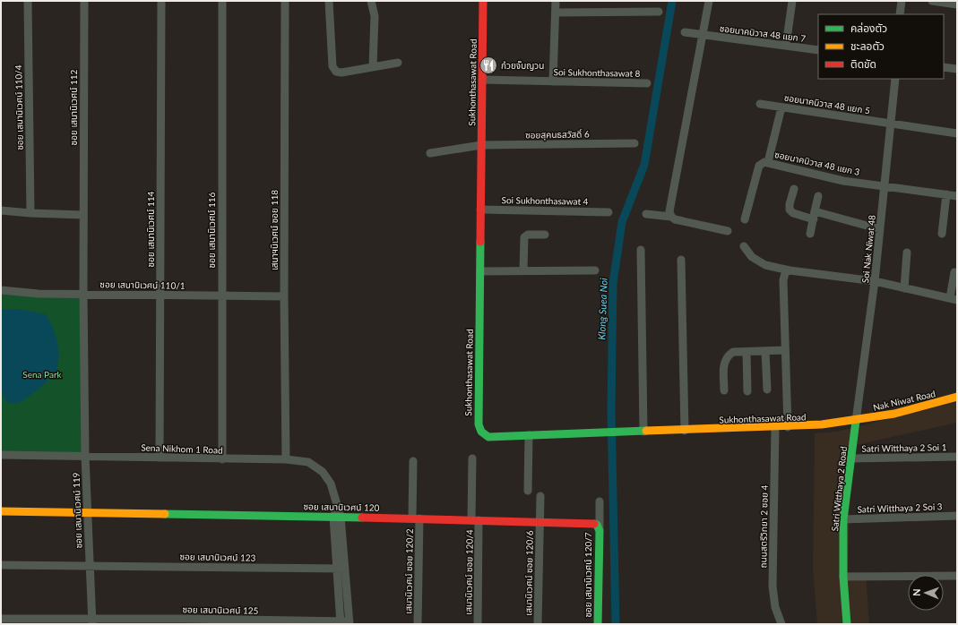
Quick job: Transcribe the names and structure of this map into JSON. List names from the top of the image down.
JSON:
{
  "streets": {
    "main road": [
      "Sukhonthasawat Road",
      "Nak Niwat Road",
      "Satri Witthaya 2 Road",
      "ซอย เสนานิเวศน์ 120",
      "ซอย เสนานิเวศน์ 120/7"
    ],
    "street": [
      "ซอยนาคนิวาส 48 แยก 7",
      "Soi Sukhonthasawat 8",
      "ซอยนาคนิวาส 48 แยก 5",
      "ซอย เสนานิเวศน์ 110/4",
      "ซอย เสนานิเวศน์ 112",
      "ซอยสุคนธสวัสดิ์ 6",
      "ซอยนาคนิวาส 48 แยก 3",
      "Soi Sukhonthasawat 4",
      "ซอย เสนานิเวศน์ 114",
      "ซอย เสนานิเวศน์ 116",
      "เสนาฯนิเวศน์ ซอย 118",
      "Soi Nak Niwat 48",
      "ซอย เสนานิเวศน์ 110/1",
      "Satri Witthaya 2 Soi 1",
      "Sena Nikhom 1 Road",
      "Satri Witthaya 2 Soi 3",
      "ซอย เสนานิเวศน์ 119",
      "ถนนสตรีวิทยา 2 ซอย 4",
      "ซอย เสนานิเวศน์ 123",
      "เสนานิเวศน์ ซอย 120/2",
      "เสนานิเวศน์ ซอย 120/4",
      "เสนานิเวศน์ ซอย 120/6",
      "ซอย เสนานิเวศน์ 125"
    ]
  },
  "crossings": [
    ["Soi Sukhonthasawat 8", "Sukhonthasawat Road"],
    ["Sukhonthasawat Road", "ซอยสุคนธสวัสดิ์ 6"],
    ["Sukhonthasawat Road", "Soi Sukhonthasawat 4"],
    ["Sukhonthasawat Road", "Soi Nak Niwat 48"],
    ["Sukhonthasawat Road", "Nak Niwat Road"],
    ["Sukhonthasawat Road", "Satri Witthaya 2 Road"],
    ["Sukhonthasawat Road", "ถนนสตรีวิทยา 2 ซอย 4"],
    ["ซอยนาคนิวาส 48 แยก 5", "Soi Nak Niwat 48"],
    ["ซอย เสนานิเวศน์ 112", "ซอย เสนานิเวศน์ 110/1"],
    ["ซอย เสนานิเวศน์ 112", "ซอย เสนานิเวศน์ 119"],
    ["ซอยนาคนิวาส 48 แยก 3", "Soi Nak Niwat 48"],
    ["ซอย เสนานิเวศน์ 114", "ซอย เสนานิเวศน์ 110/1"],
    ["ซอย เสนานิเวศน์ 114", "Sena Nikhom 1 Road"],
    ["ซอย เสนานิเวศน์ 116", "ซอย เสนานิเวศน์ 110/1"],
    ["ซอย เสนานิเวศน์ 116", "Sena Nikhom 1 Road"],
    ["เสนาฯนิเวศน์ ซอย 118", "ซอย เสนานิเวศน์ 110/1"],
    ["เสนาฯนิเวศน์ ซอย 118", "Sena Nikhom 1 Road"],
    ["Soi Nak Niwat 48", "Nak Niwat Road"],
    ["Soi Nak Niwat 48", "Satri Witthaya 2 Road"],
    ["Nak Niwat Road", "Satri Witthaya 2 Road"],
    ["Satri Witthaya 2 Soi 1", "Satri Witthaya 2 Road"],
    ["Sena Nikhom 1 Road", "ซอย เสนานิเวศน์ 120"],
    ["Sena Nikhom 1 Road", "ซอย เสนานิเวศน์ 119"],
    ["Sena Nikhom 1 Road", "ซอย เสนานิเวศน์ 123"],
    ["Sena Nikhom 1 Road", "ซอย เสนานิเวศน์ 125"],
    ["Satri Witthaya 2 Road", "Satri Witthaya 2 Soi 3"],
    ["ซอย เสนานิเวศน์ 120", "ซอย เสนานิเวศน์ 119"],
    ["ซอย เสนานิเวศน์ 120", "เสนานิเวศน์ ซอย 120/2"],
    ["ซอย เสนานิเวศน์ 120", "เสนานิเวศน์ ซอย 120/4"],
    ["ซอย เสนานิเวศน์ 120", "เสนานิเวศน์ ซอย 120/6"],
    ["ซอย เสนานิเวศน์ 120", "ซอย เสนานิเวศน์ 120/7"],
    ["ซอย เสนานิเวศน์ 119", "ซอย เสนานิเวศน์ 123"],
    ["ซอย เสนานิเวศน์ 119", "ซอย เสนานิเวศน์ 125"]
  ],
  "water": ["Klong Suea Noi"],
  "parks": ["Sena Park"],
  "places": {
    "restaurant": ["ก๋วยจั๊บญวน"]
  },
  "legend": ["คล่องตัว", "ชะลอตัว", "ติดขัด"],
  "north": "left"
}
